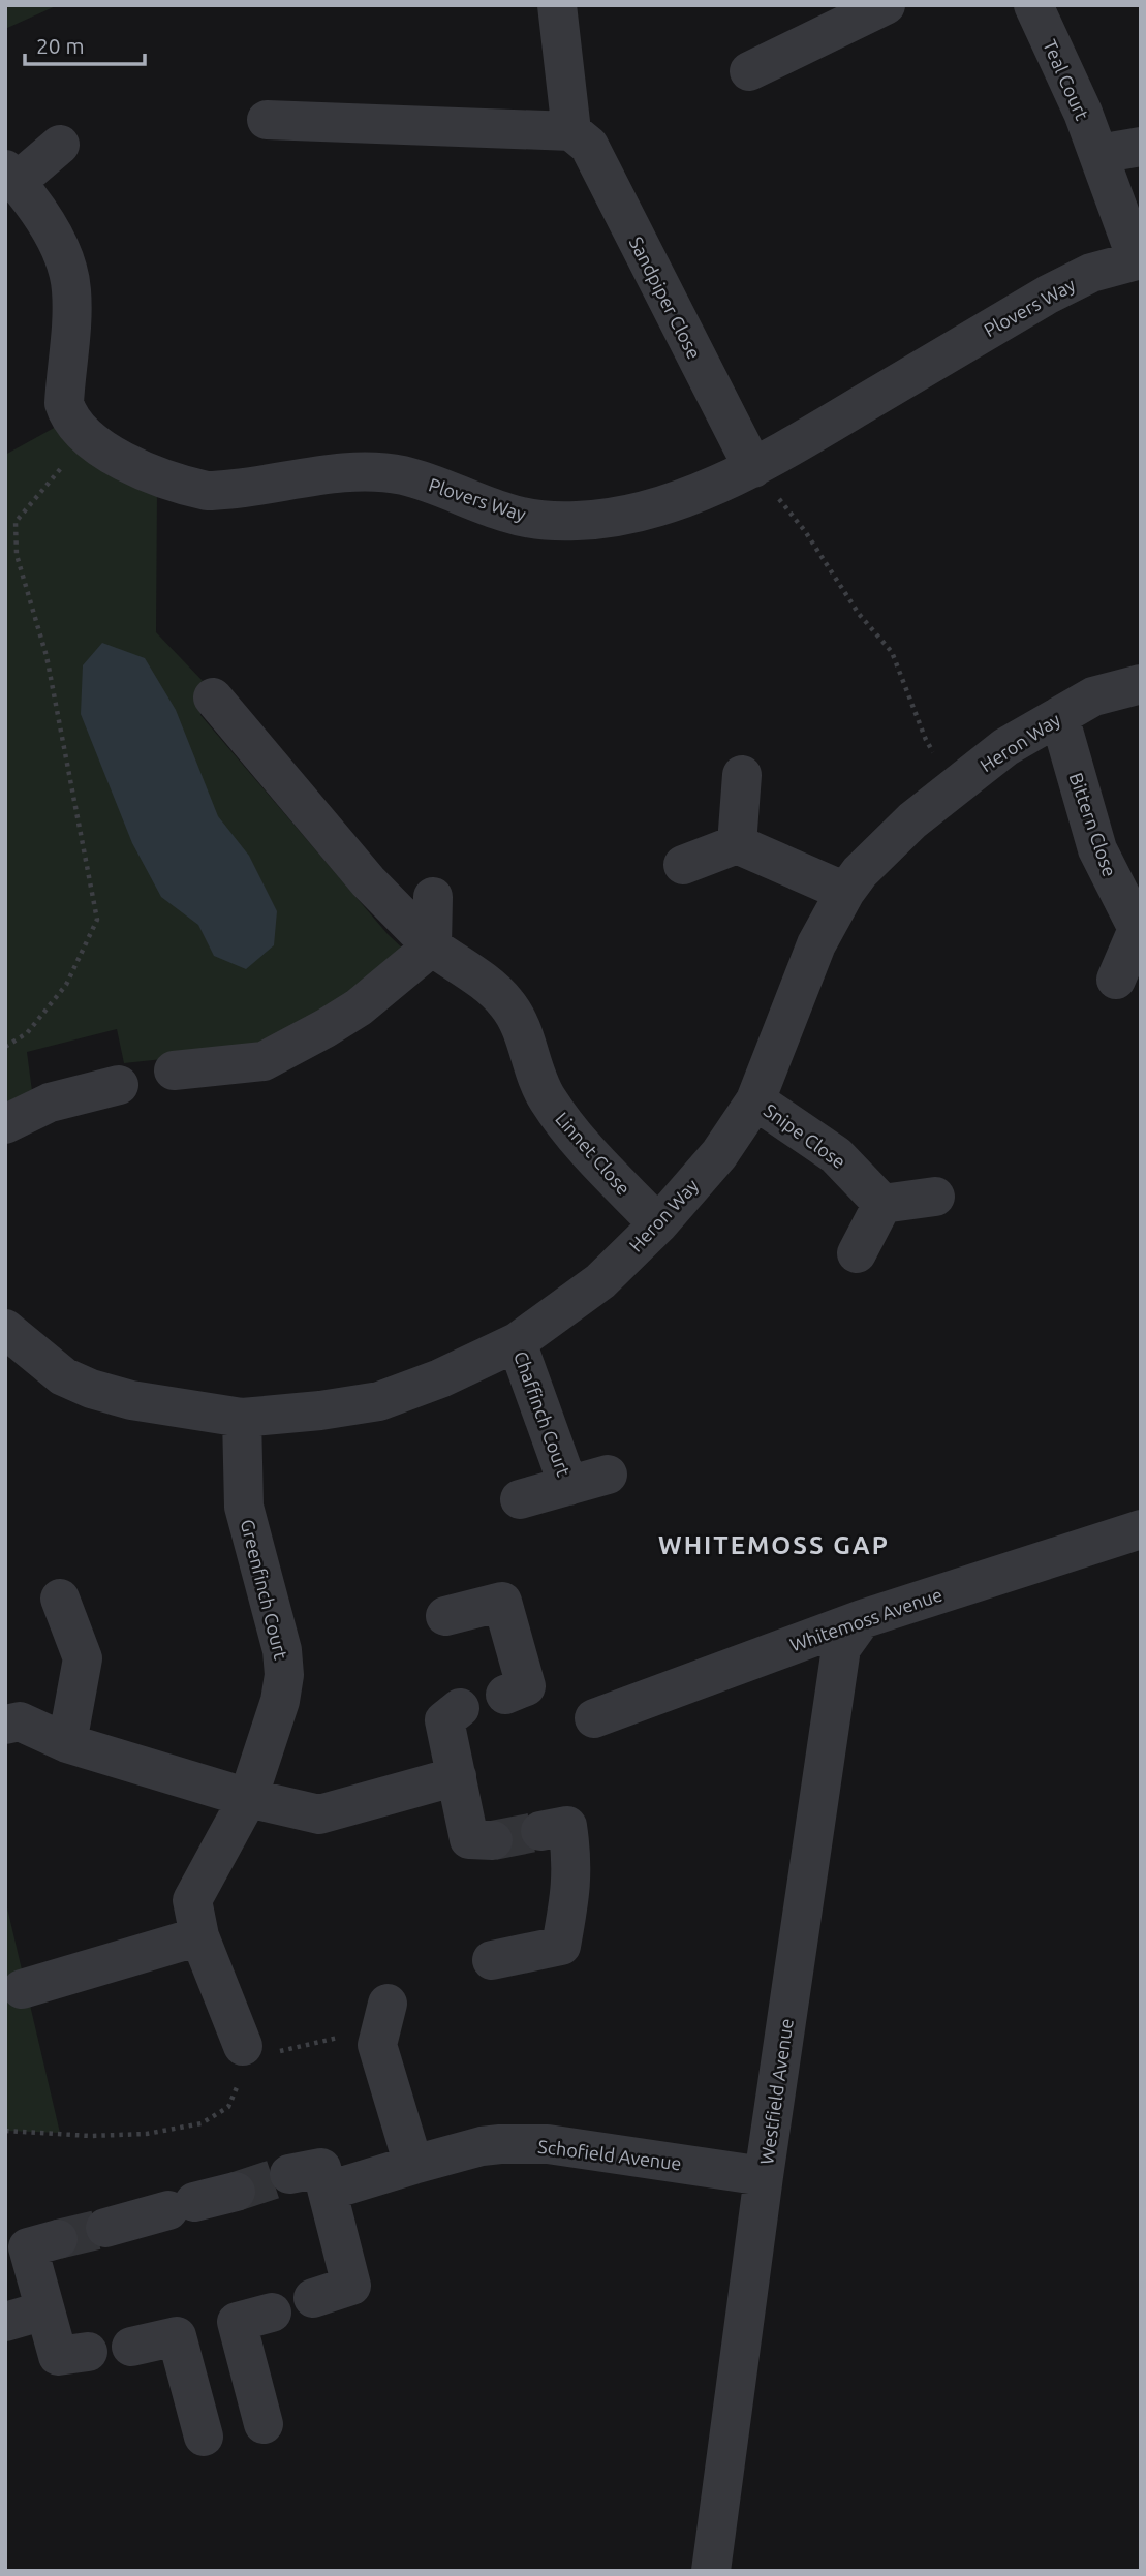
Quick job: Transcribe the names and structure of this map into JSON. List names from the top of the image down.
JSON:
{
  "streets": {
    "street": [
      "Teal Court",
      "Sandpiper Close",
      "Plovers Way",
      "Heron Way",
      "Bittern Close",
      "Snipe Close",
      "Linnet Close",
      "Chaffinch Court",
      "Greenfinch Court",
      "Whitemoss Avenue",
      "Westfield Avenue",
      "Schofield Avenue"
    ]
  },
  "crossings": [
    ["Teal Court", "Plovers Way"],
    ["Sandpiper Close", "Plovers Way"],
    ["Heron Way", "Bittern Close"],
    ["Heron Way", "Snipe Close"],
    ["Heron Way", "Linnet Close"],
    ["Heron Way", "Chaffinch Court"],
    ["Heron Way", "Greenfinch Court"],
    ["Whitemoss Avenue", "Westfield Avenue"],
    ["Westfield Avenue", "Schofield Avenue"]
  ],
  "districts": ["WHITEMOSS GAP"],
  "scale_bar": "20 m"
}
